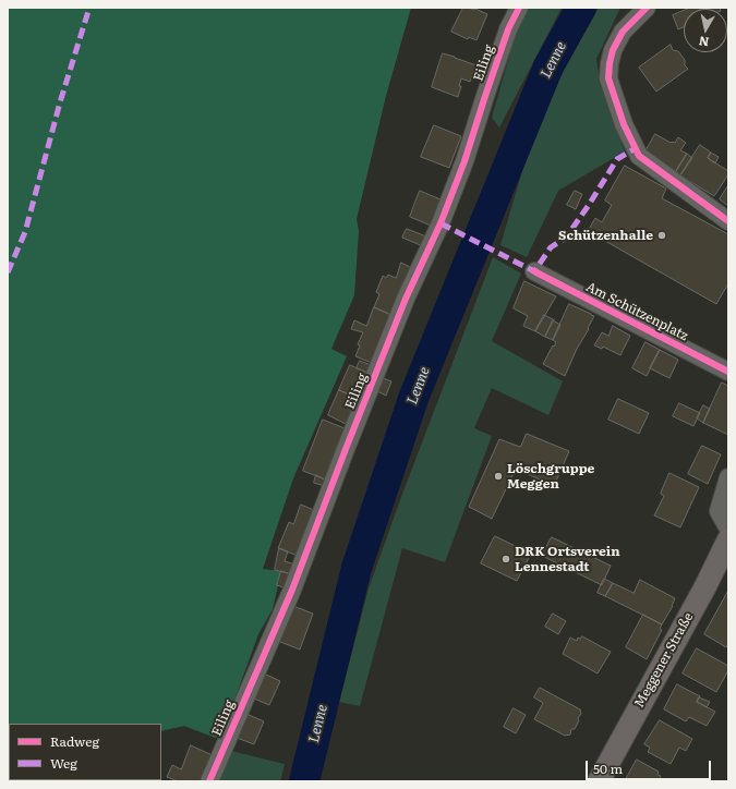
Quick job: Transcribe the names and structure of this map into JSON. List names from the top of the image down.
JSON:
{
  "streets": {
    "main road": ["Meggener Straße"],
    "street": ["Eiling", "Am Schützenplatz"]
  },
  "water": ["Lenne"],
  "places": ["Schützenhalle", "Löschgruppe Meggen", "DRK Ortsverein Lennestadt"],
  "legend": ["Radweg", "Weg"],
  "scale_bar": "50 m",
  "north": "bottom"
}
